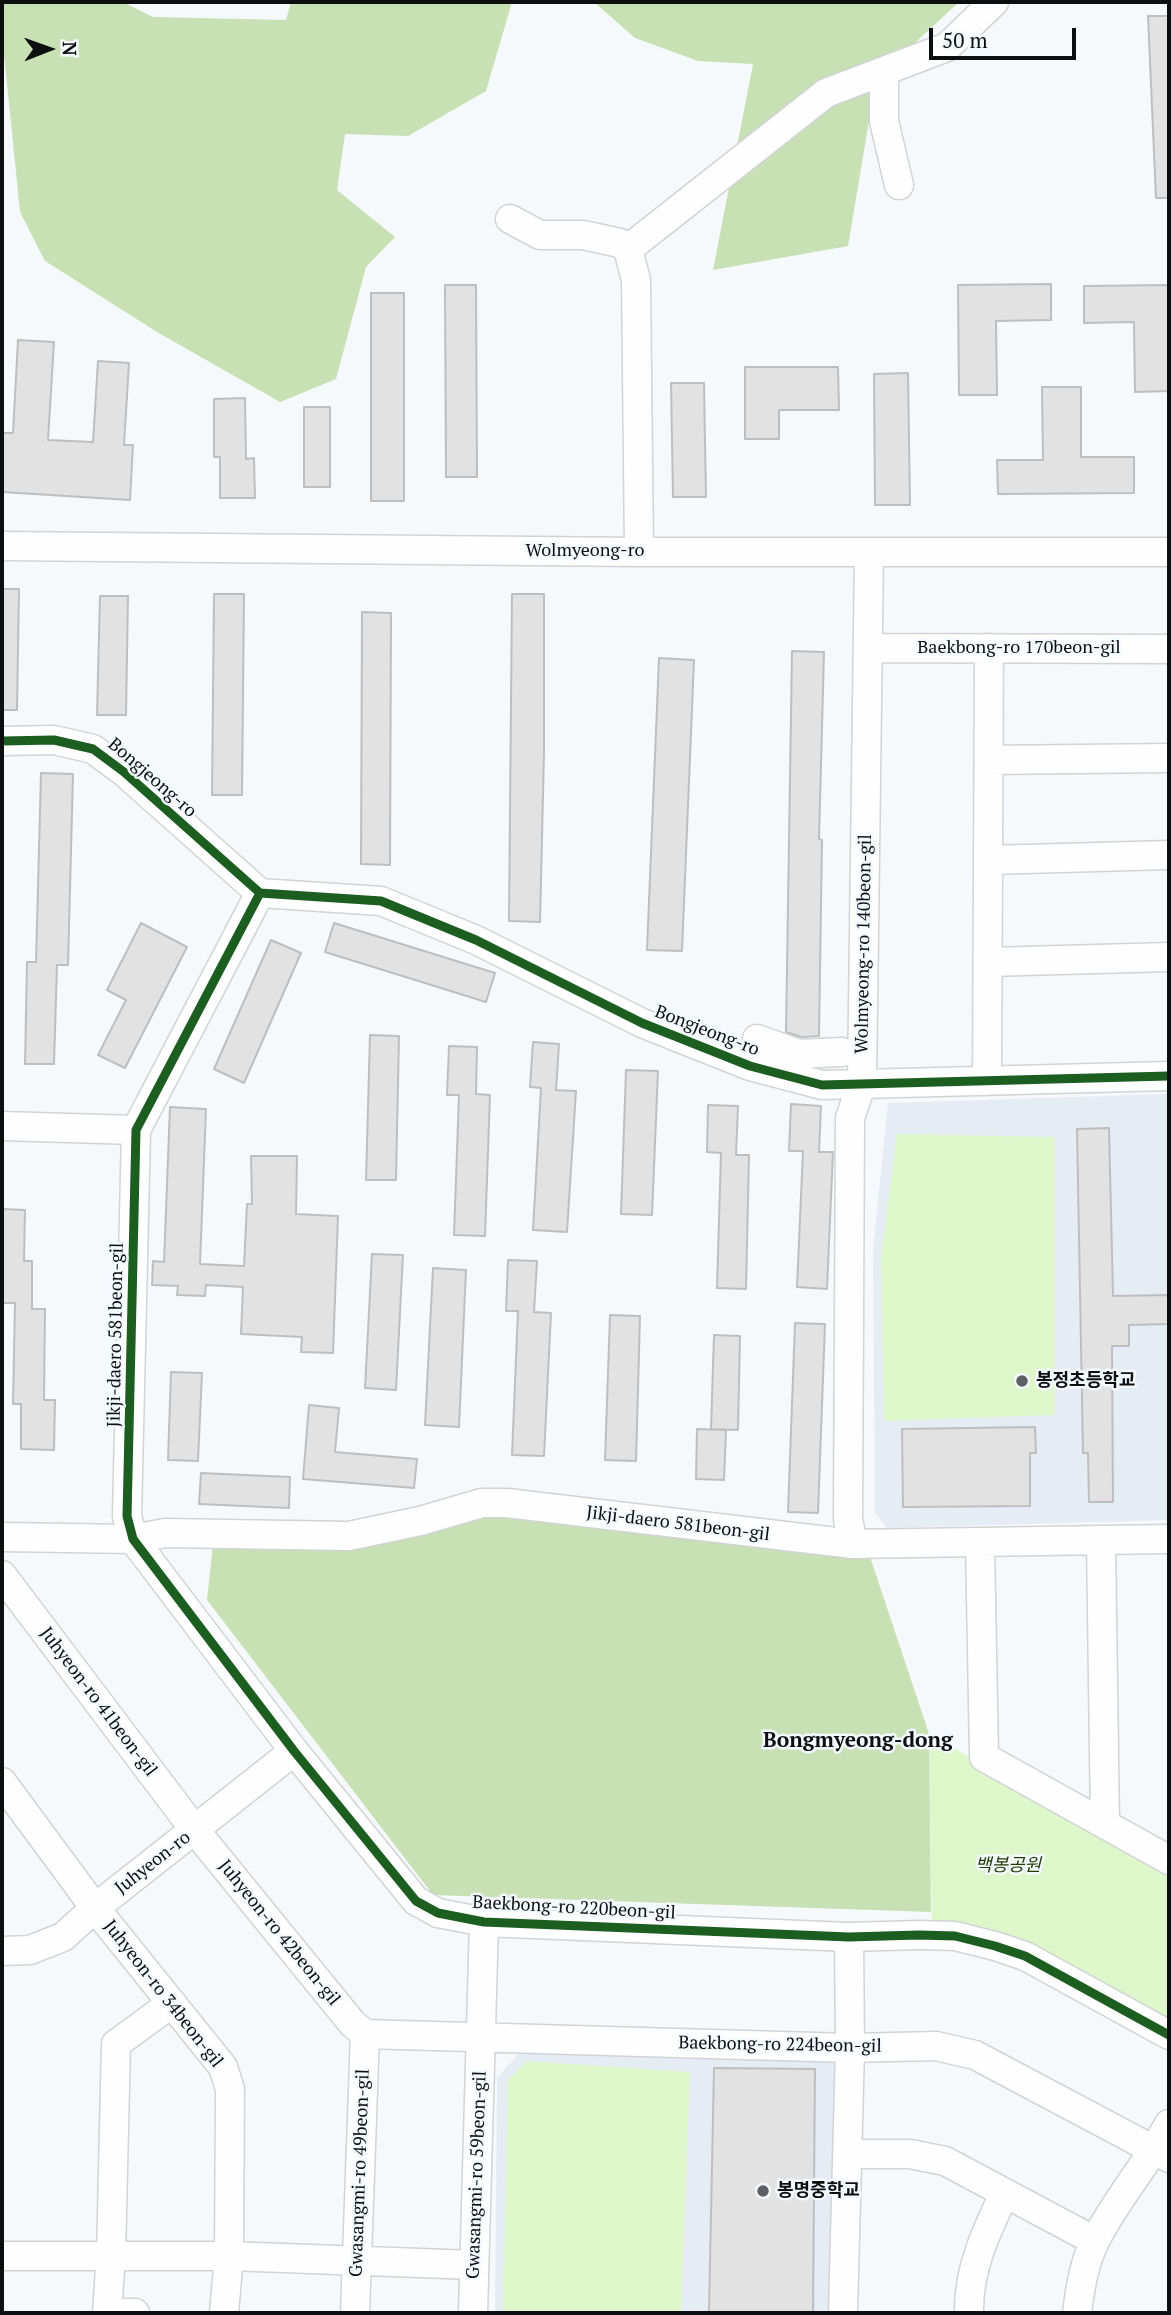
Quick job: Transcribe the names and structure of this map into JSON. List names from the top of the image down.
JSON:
{
  "streets": {
    "street": [
      "Wolmyeong-ro",
      "Baekbong-ro 170beon-gil",
      "Bongjeong-ro",
      "Wolmyeong-ro 140beon-gil",
      "Jikji-daero 581beon-gil",
      "Juhyeon-ro 41beon-gil",
      "Juhyeon-ro",
      "Baekbong-ro 220beon-gil",
      "Juhyeon-ro 42beon-gil",
      "Juhyeon-ro 34beon-gil",
      "Baekbong-ro 224beon-gil",
      "Gwasangmi-ro 49beon-gil",
      "Gwasangmi-ro 59beon-gil"
    ]
  },
  "crossings": [
    ["Wolmyeong-ro", "Wolmyeong-ro 140beon-gil"],
    ["Baekbong-ro 170beon-gil", "Wolmyeong-ro 140beon-gil"],
    ["Bongjeong-ro", "Wolmyeong-ro 140beon-gil"],
    ["Wolmyeong-ro 140beon-gil", "Jikji-daero 581beon-gil"],
    ["Jikji-daero 581beon-gil", "Baekbong-ro 220beon-gil"],
    ["Juhyeon-ro 41beon-gil", "Juhyeon-ro"],
    ["Juhyeon-ro 41beon-gil", "Juhyeon-ro 42beon-gil"],
    ["Juhyeon-ro", "Baekbong-ro 220beon-gil"],
    ["Juhyeon-ro", "Juhyeon-ro 42beon-gil"],
    ["Juhyeon-ro", "Juhyeon-ro 34beon-gil"],
    ["Baekbong-ro 220beon-gil", "Gwasangmi-ro 59beon-gil"],
    ["Juhyeon-ro 42beon-gil", "Baekbong-ro 224beon-gil"],
    ["Juhyeon-ro 42beon-gil", "Gwasangmi-ro 49beon-gil"],
    ["Baekbong-ro 224beon-gil", "Gwasangmi-ro 49beon-gil"],
    ["Baekbong-ro 224beon-gil", "Gwasangmi-ro 59beon-gil"]
  ],
  "districts": ["Bongmyeong-dong"],
  "parks": ["백봉공원"],
  "places": ["봉정초등학교", "봉명중학교"],
  "scale_bar": "50 m",
  "north": "right"
}
